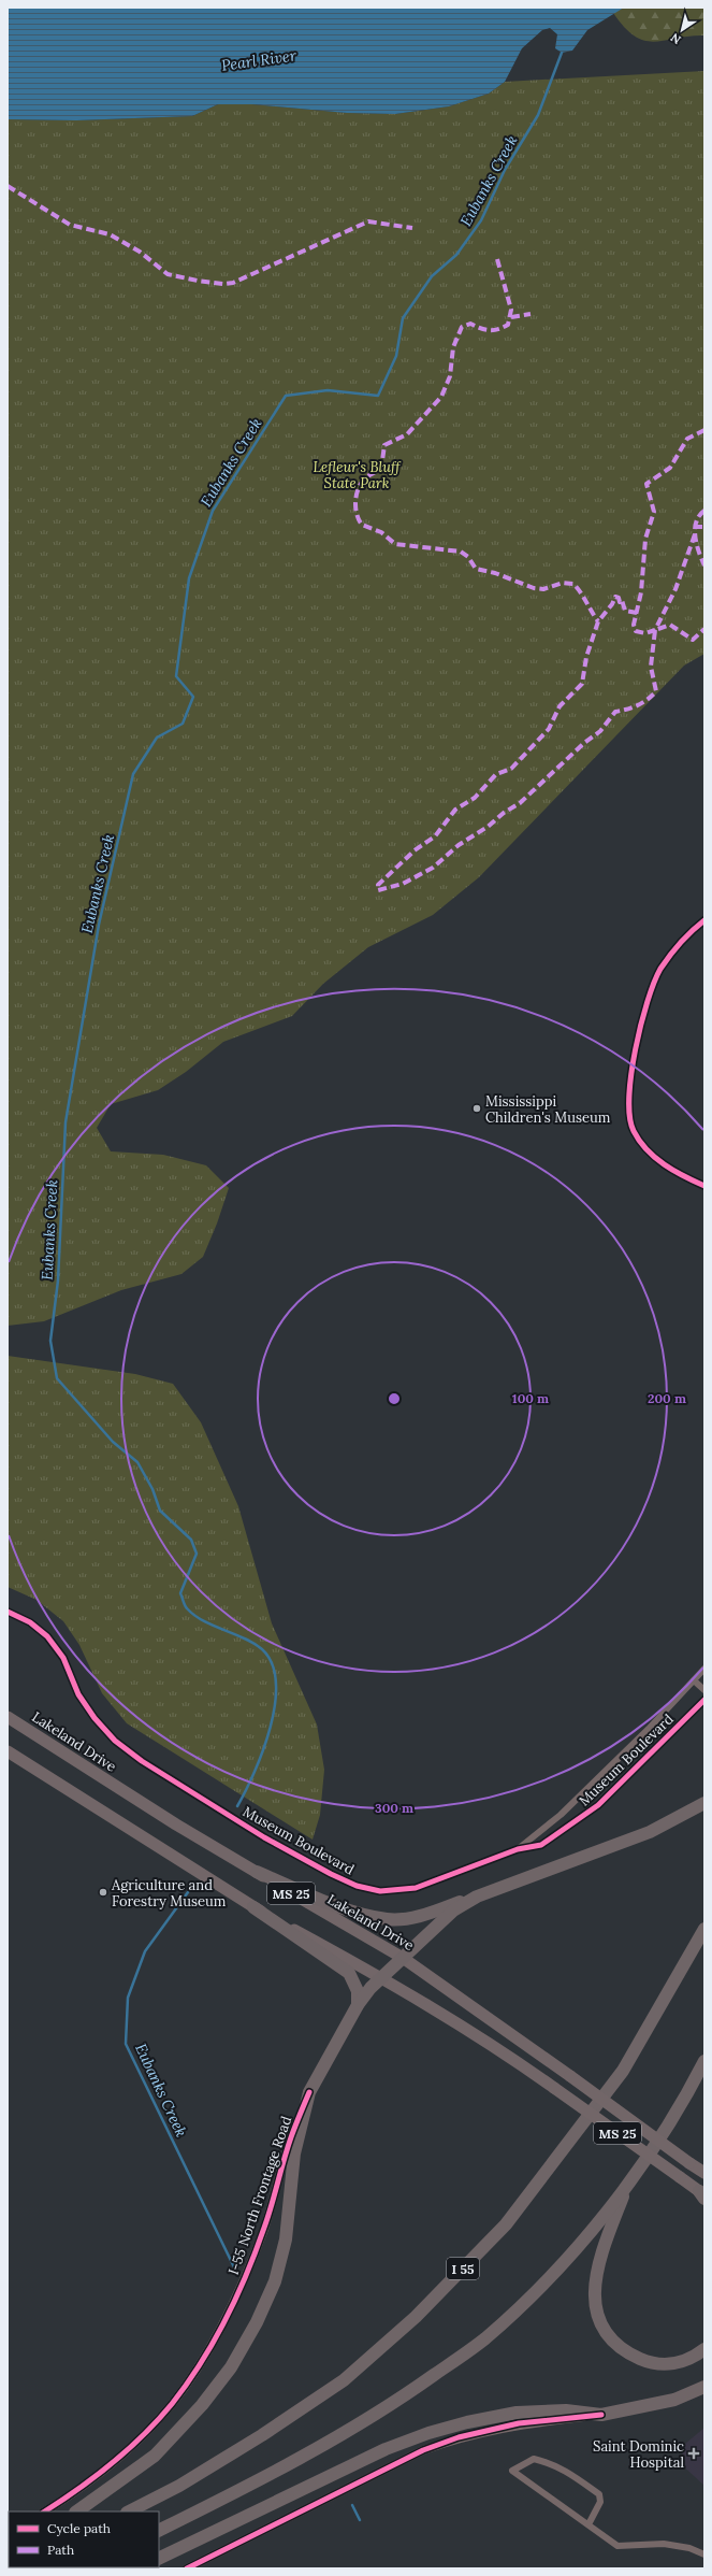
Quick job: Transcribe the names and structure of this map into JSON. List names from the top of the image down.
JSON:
{
  "streets": {
    "highway": ["Lakeland Drive", "MS 25", "I 55"],
    "street": ["Museum Boulevard", "I-55 North Frontage Road"]
  },
  "water": ["Pearl River", "Eubanks Creek"],
  "parks": ["Lefleur's Bluff State Park"],
  "places": {
    "other": ["Mississippi Children's Museum", "Agriculture and Forestry Museum"],
    "health": ["Saint Dominic Hospital"]
  },
  "legend": ["Cycle path", "Path"],
  "north": "bottom left",
  "rings": ["100 m", "200 m", "300 m"]
}
